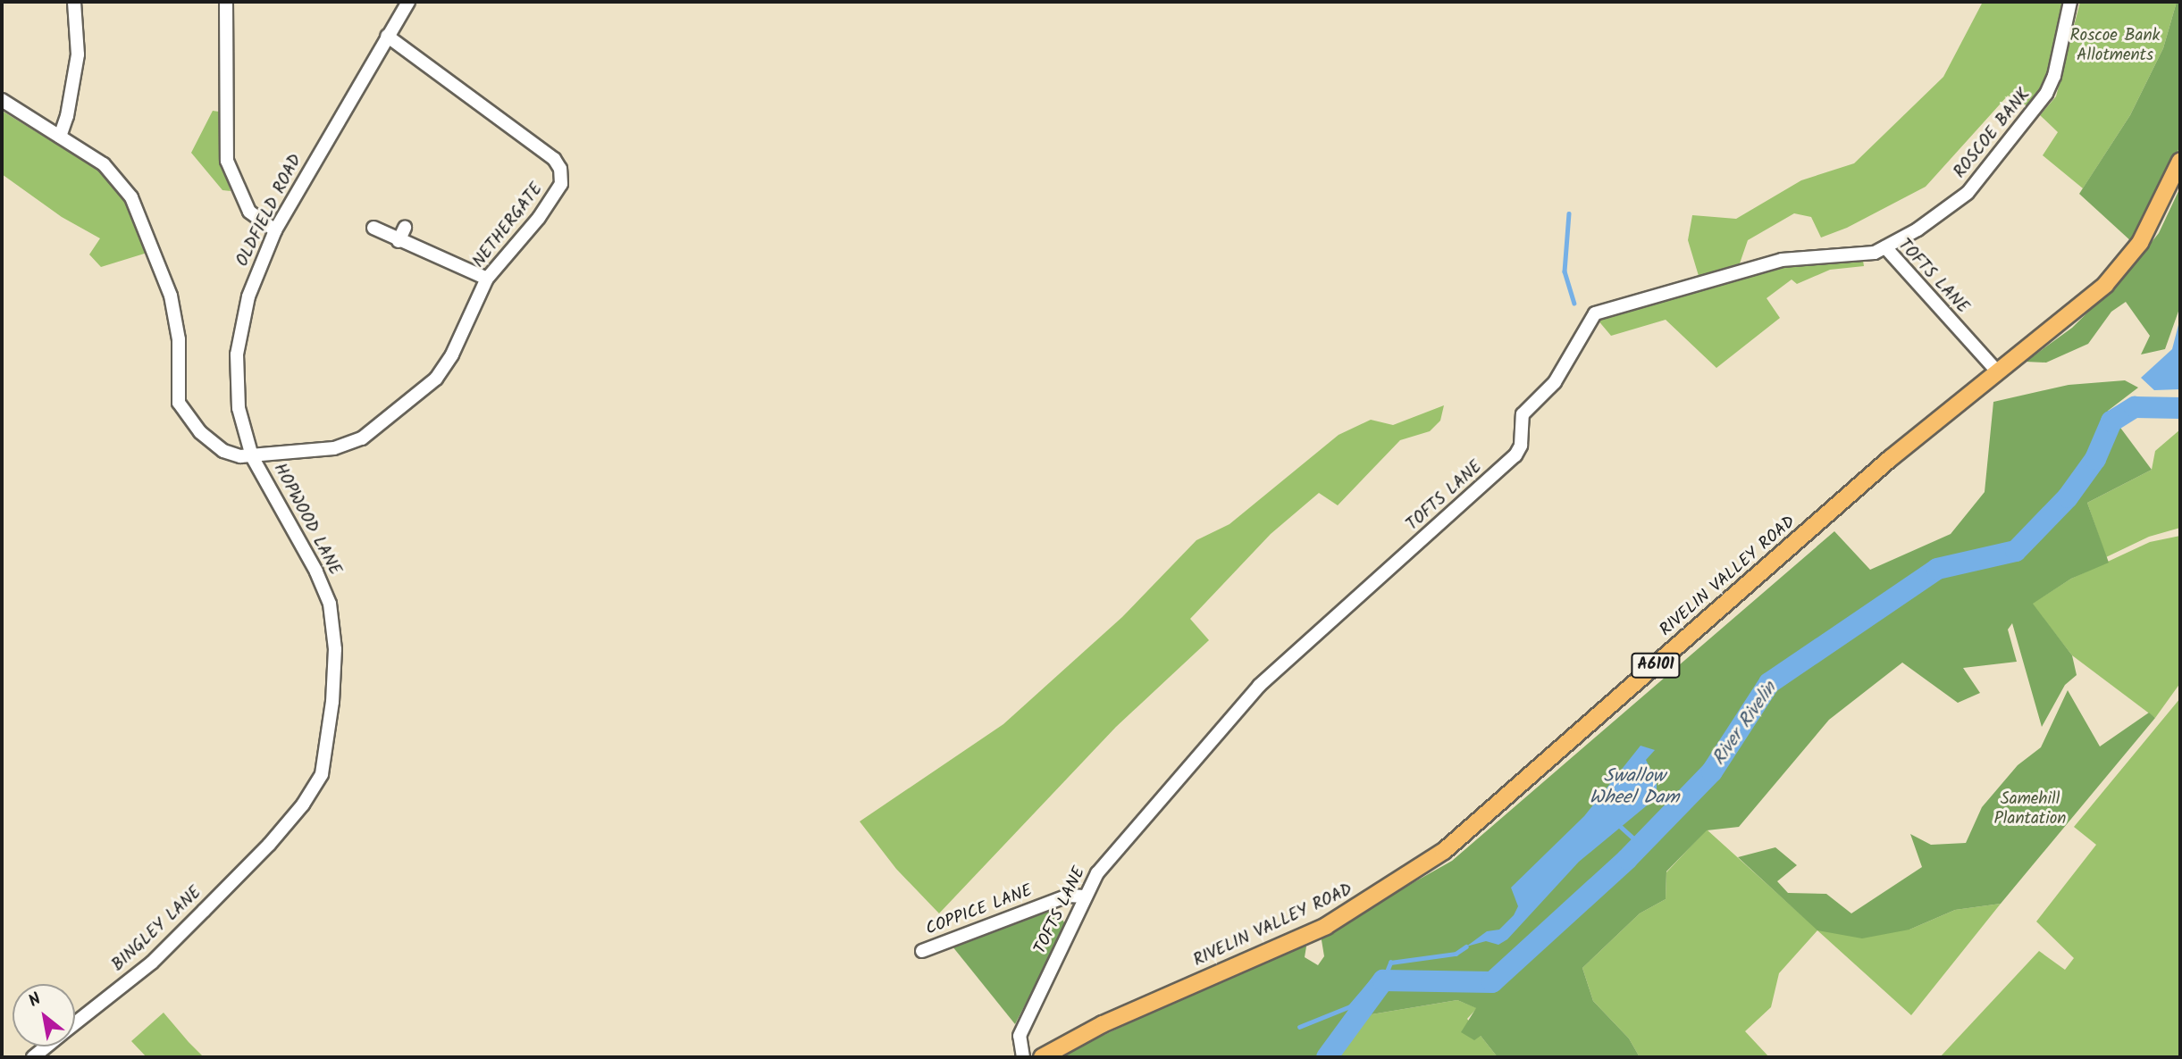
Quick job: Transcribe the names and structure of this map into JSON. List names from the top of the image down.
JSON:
{
  "streets": {
    "main road": ["RIVELIN VALLEY ROAD", "A6101"],
    "street": [
      "ROSCOE BANK",
      "OLDFIELD ROAD",
      "NETHERGATE",
      "TOFTS LANE",
      "HOPWOOD LANE",
      "COPPICE LANE",
      "BINGLEY LANE"
    ]
  },
  "crossings": [
    ["ROSCOE BANK", "TOFTS LANE"],
    ["OLDFIELD ROAD", "NETHERGATE"],
    ["OLDFIELD ROAD", "HOPWOOD LANE"],
    ["NETHERGATE", "HOPWOOD LANE"],
    ["TOFTS LANE", "RIVELIN VALLEY ROAD"],
    ["TOFTS LANE", "COPPICE LANE"],
    ["HOPWOOD LANE", "BINGLEY LANE"]
  ],
  "water": ["River Rivelin", "Swallow Wheel Dam"],
  "parks": ["Roscoe Bank Allotments", "Samehill Plantation"],
  "north": "top left"
}
